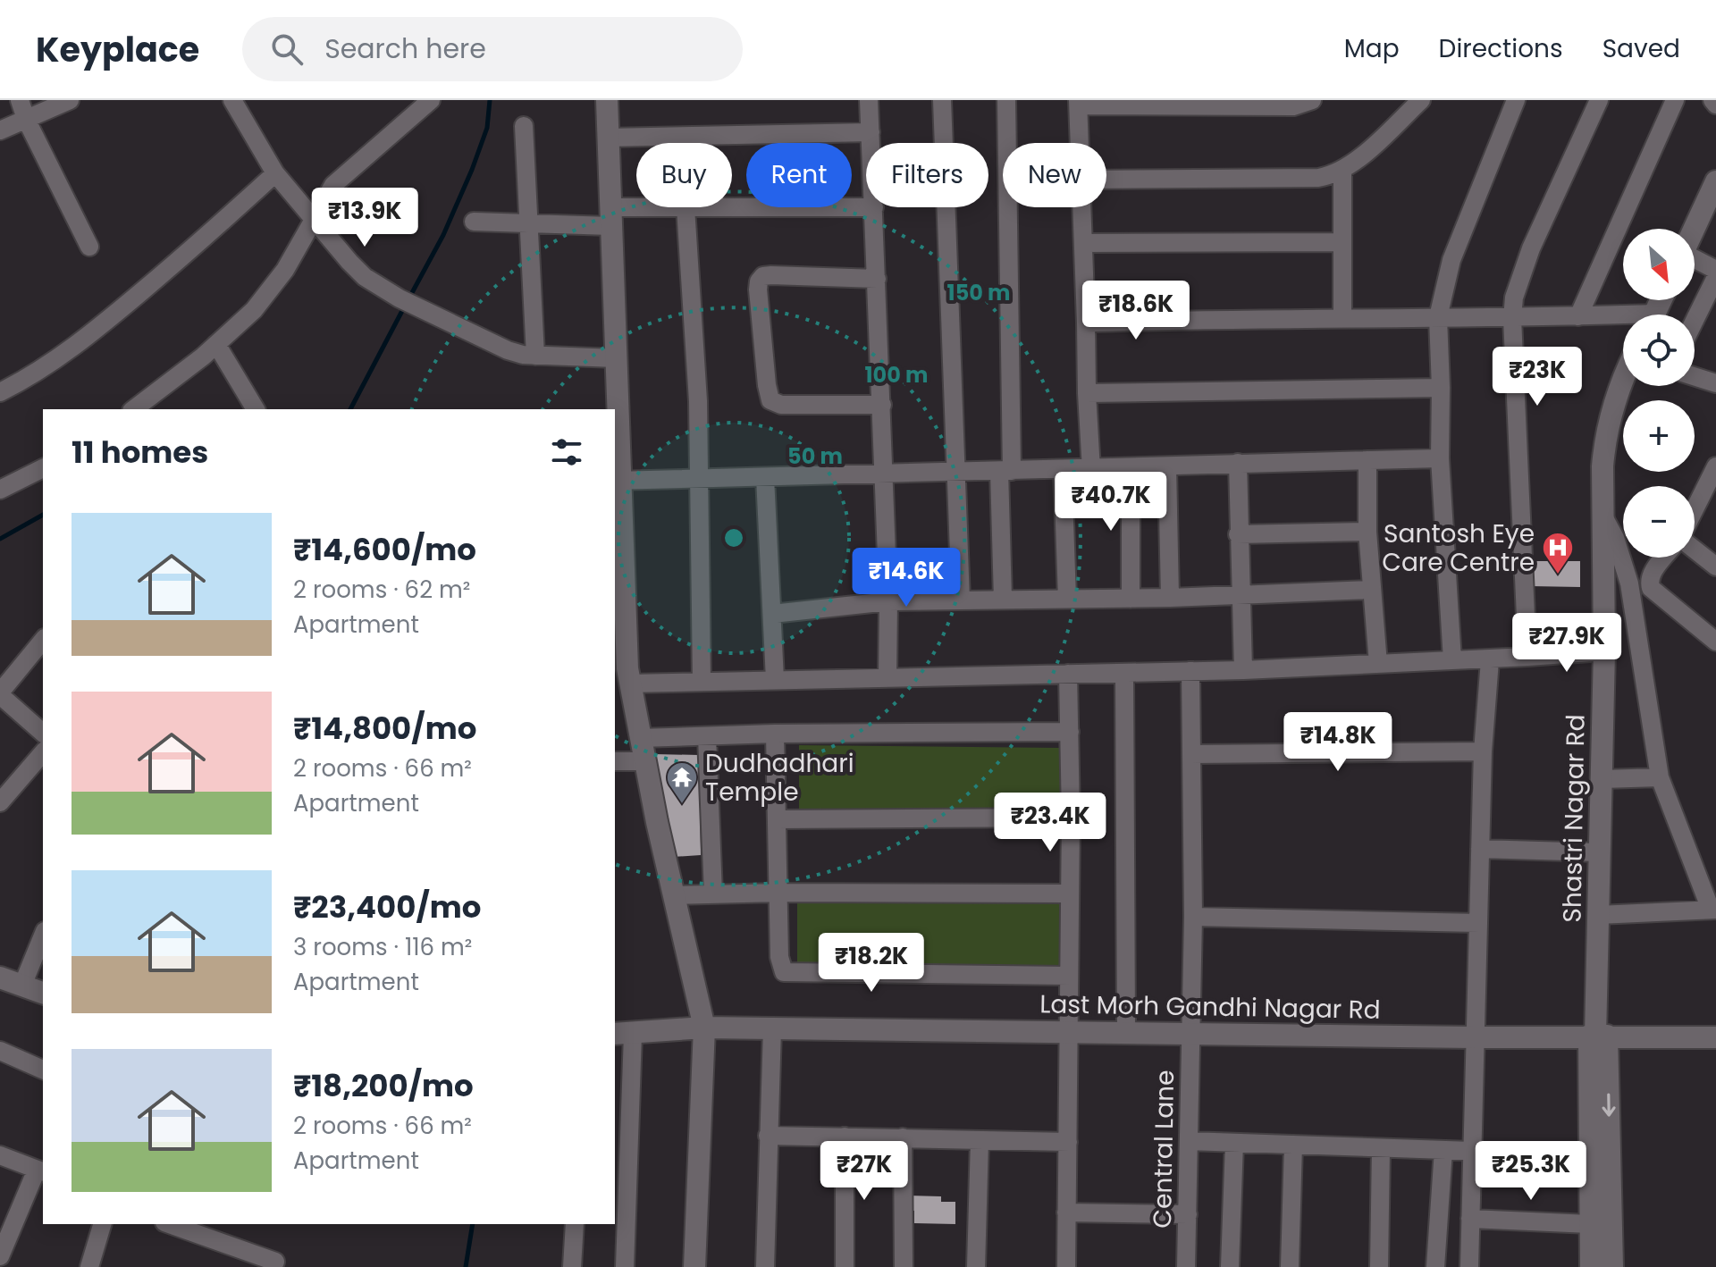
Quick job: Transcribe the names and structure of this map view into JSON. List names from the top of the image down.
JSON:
{
  "streets": {
    "street": ["Shastri Nagar Rd", "Last Morh Gandhi Nagar Rd", "Central Lane"]
  },
  "crossings": [
    ["Shastri Nagar Rd", "Last Morh Gandhi Nagar Rd"],
    ["Last Morh Gandhi Nagar Rd", "Central Lane"]
  ],
  "places": {
    "hospital": ["Santosh Eye Care Centre"],
    "temple": ["Dudhadhari Temple"]
  },
  "north": "bottom right",
  "page": {
    "header": "Keyplace",
    "search": "Search here",
    "nav": ["Map", "Directions", "Saved"],
    "chip": [
      "Buy",
      "Rent",
      "Filters",
      "New"
    ],
    "price": [
      "₹13.9K",
      "₹18.6K",
      "₹23K",
      "₹40.7K",
      "₹14.6K",
      "₹27.9K",
      "₹14.8K",
      "₹23.4K",
      "₹18.2K",
      "₹27K",
      "₹25.3K"
    ],
    "map_buttons": ["+", "−"],
    "heading": "11 homes",
    "list": [
      {
        "name": "₹14,600/mo",
        "note": "2 rooms · 62 m² · Apartment"
      },
      {
        "name": "₹14,800/mo",
        "note": "2 rooms · 66 m² · Apartment"
      },
      {
        "name": "₹23,400/mo",
        "note": "3 rooms · 116 m² · Apartment"
      },
      {
        "name": "₹18,200/mo",
        "note": "2 rooms · 66 m² · Apartment"
      }
    ]
  },
  "rings": ["150 m", "100 m", "50 m"]
}
